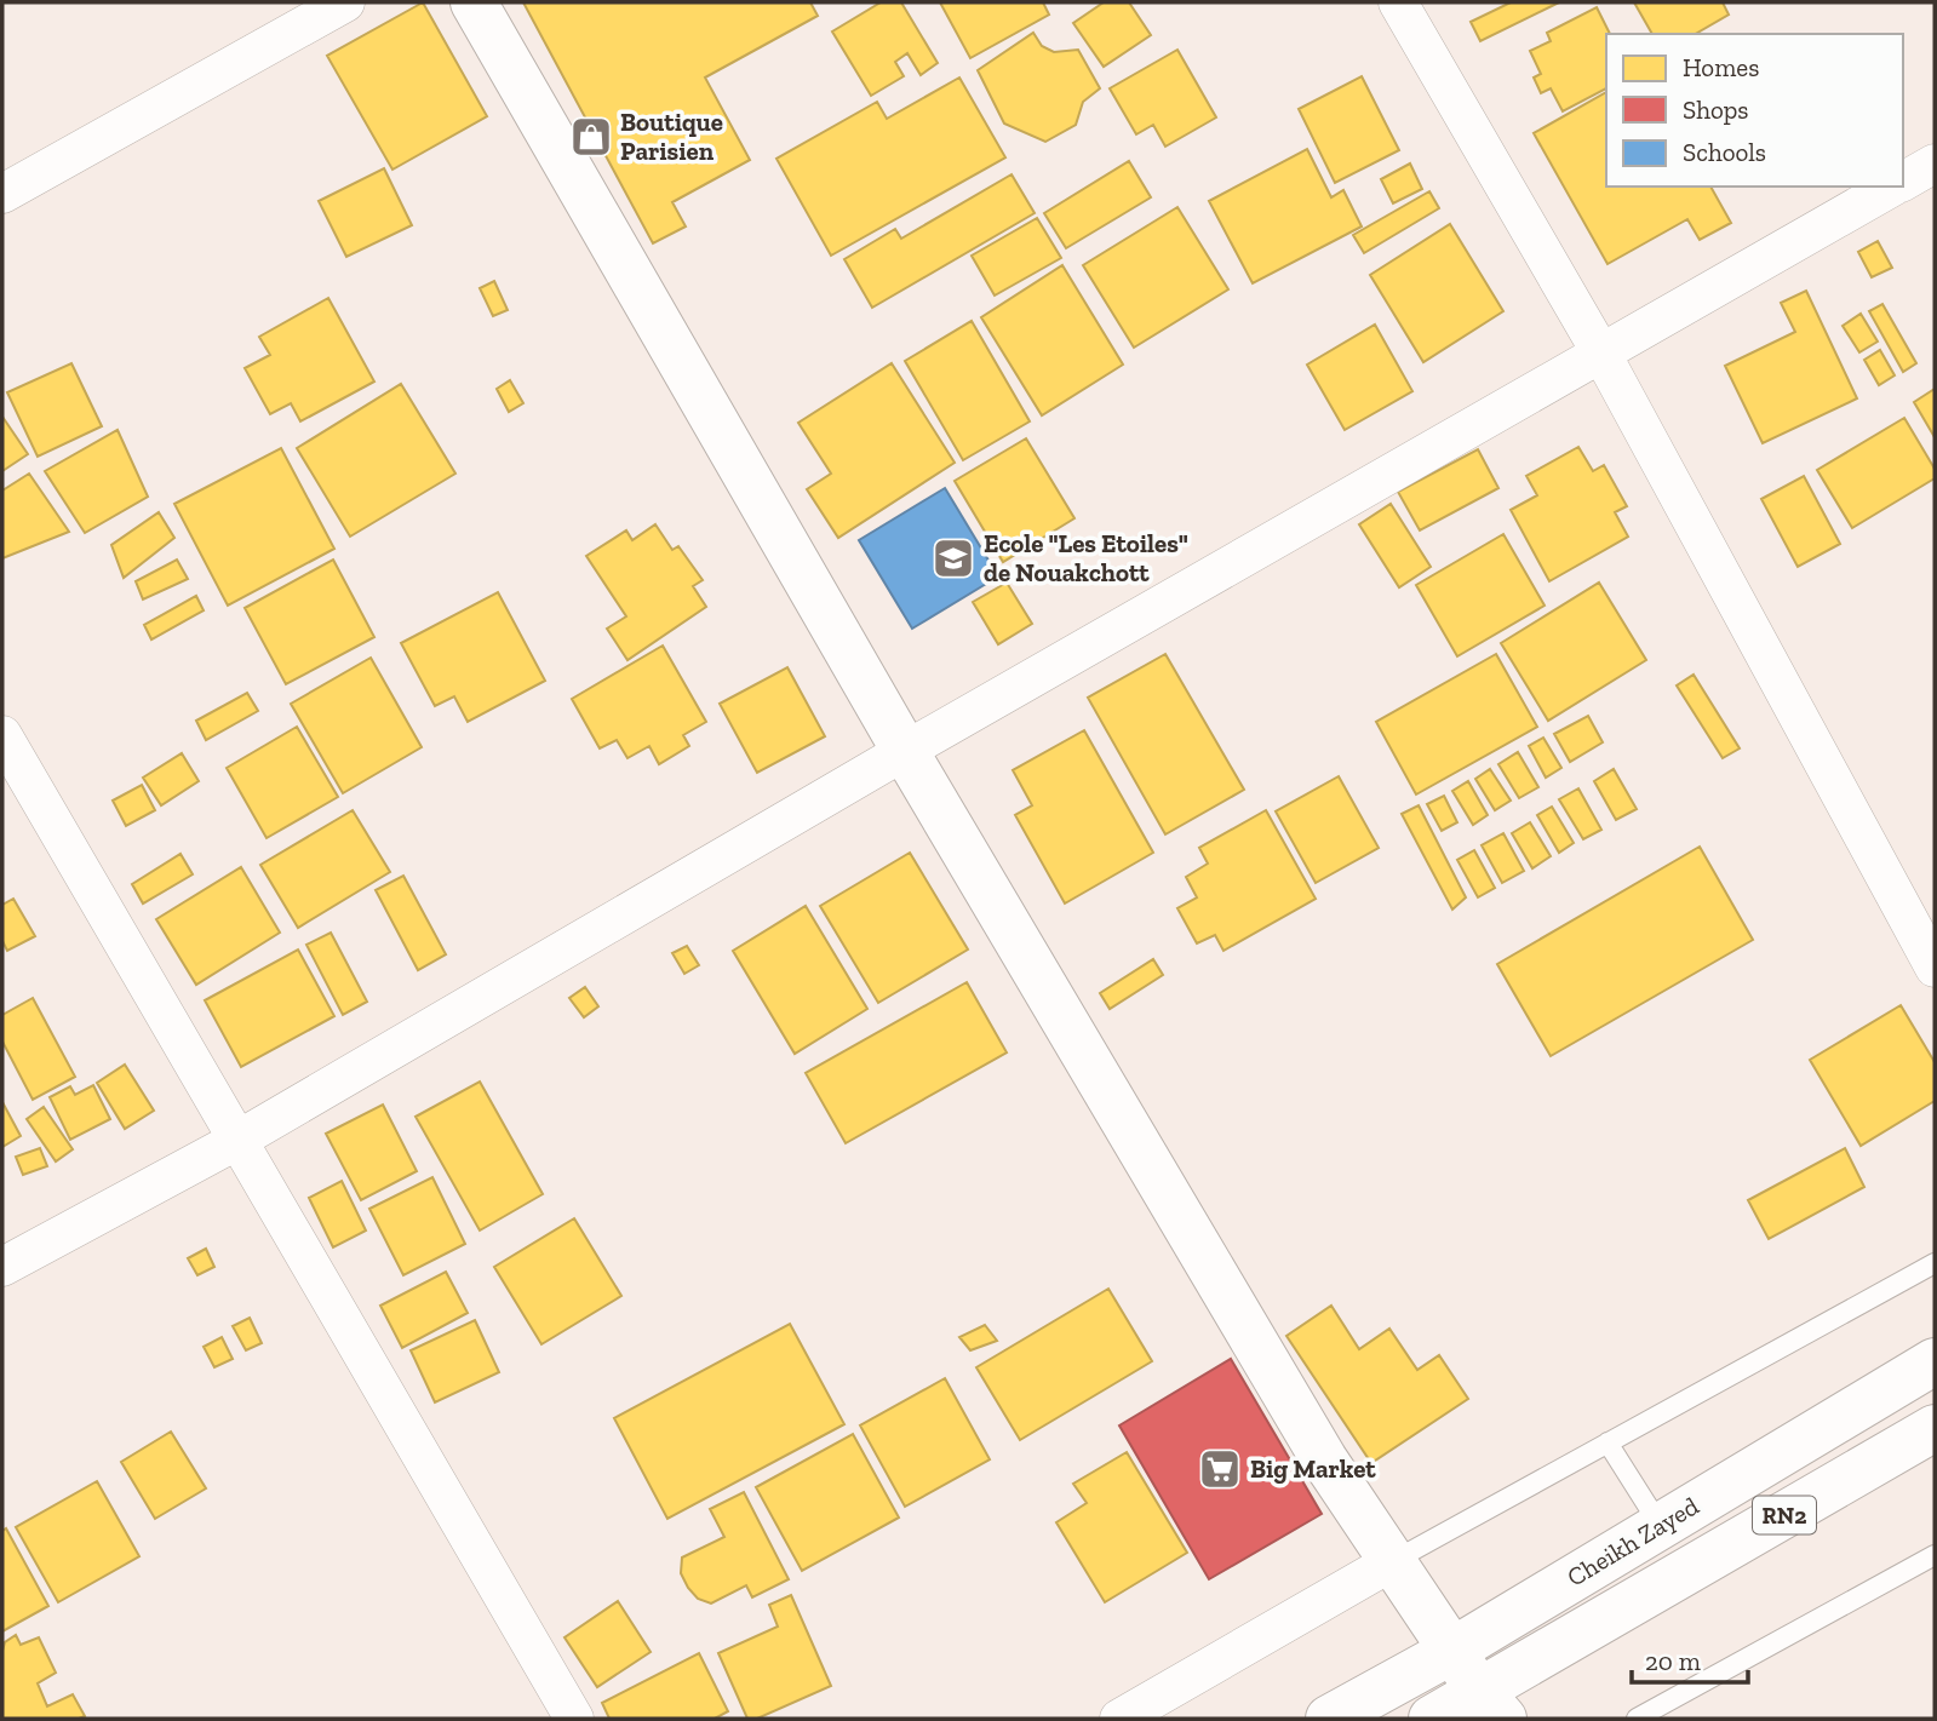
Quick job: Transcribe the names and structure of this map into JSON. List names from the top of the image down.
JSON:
{
  "streets": {
    "main road": ["RN2", "Cheikh Zayed"]
  },
  "places": {
    "shop": ["Boutique Parisien"],
    "school or university": ["Ecole \"Les Etoiles\" de Nouakchott"],
    "supermarket": ["Big Market"]
  },
  "legend": ["Homes", "Shops", "Schools"],
  "scale_bar": "20 m"
}
